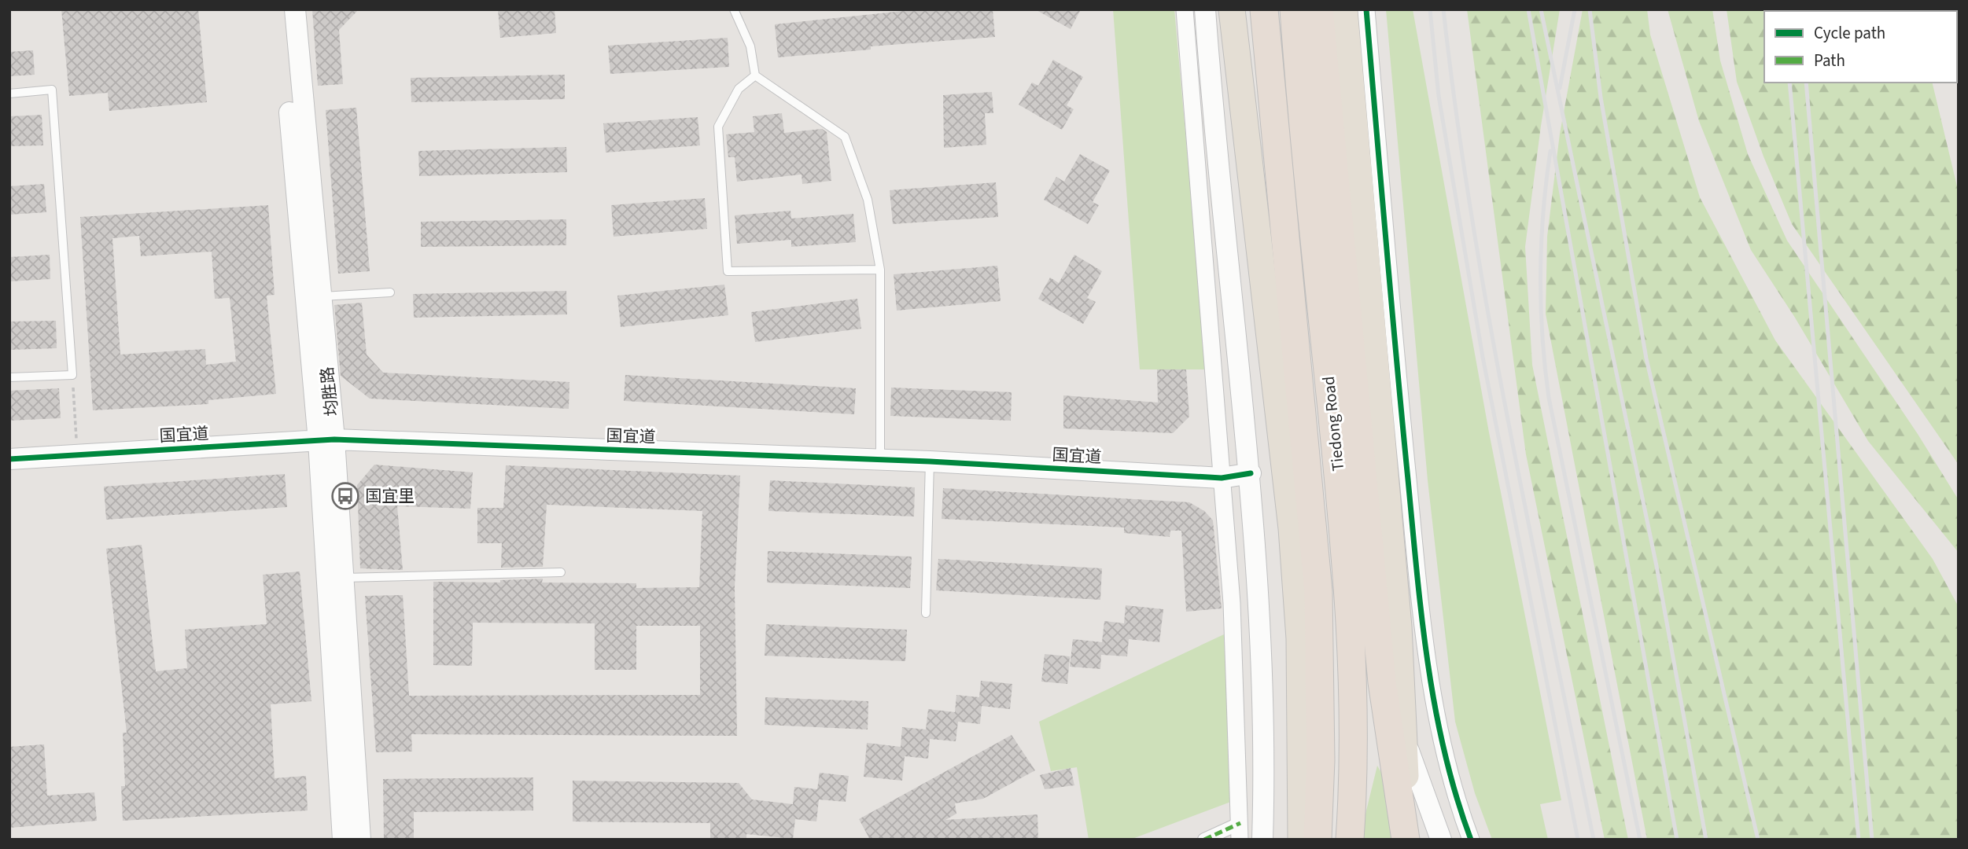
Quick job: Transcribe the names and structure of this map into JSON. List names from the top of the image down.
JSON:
{
  "streets": {
    "highway": ["Tiedong Road"],
    "street": ["均胜路", "国宜道"]
  },
  "crossings": [
    ["均胜路", "国宜道"]
  ],
  "places": {
    "bus stop": ["国宜里"]
  },
  "legend": ["Cycle path", "Path"]
}
